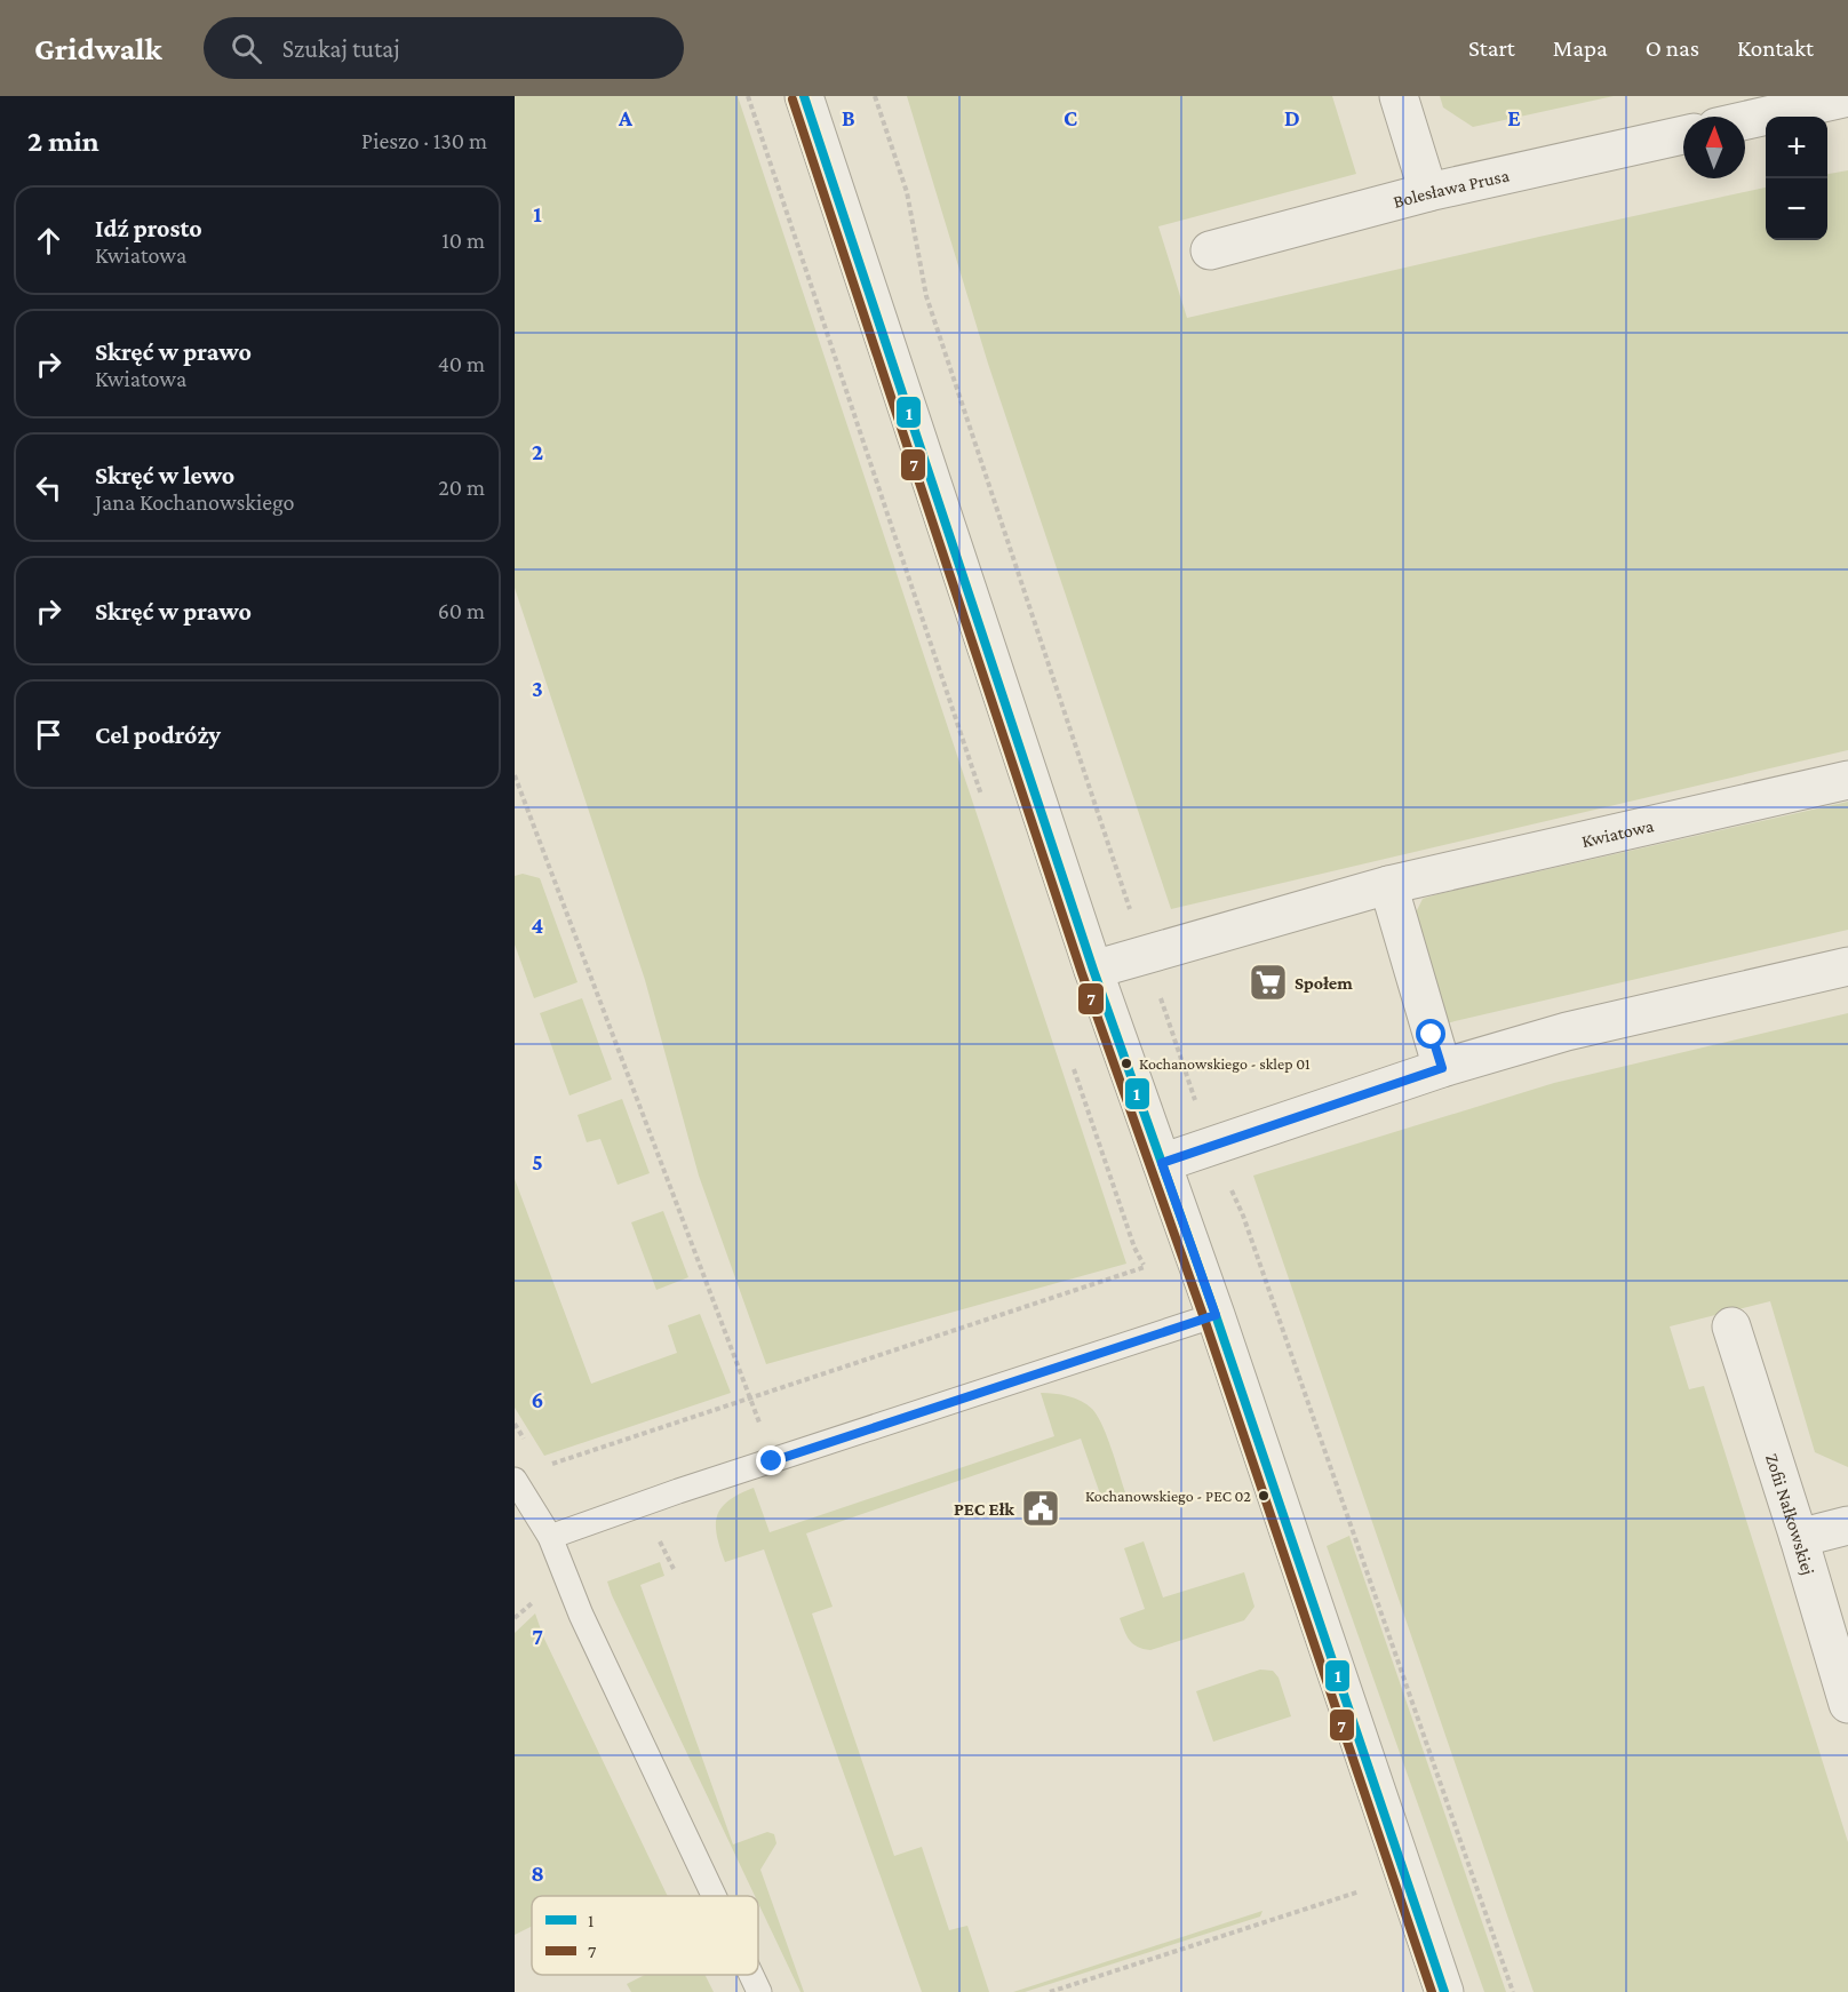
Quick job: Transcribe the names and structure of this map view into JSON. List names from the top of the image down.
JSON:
{
  "streets": {
    "street": ["Bolesława Prusa", "Kwiatowa", "Zofii Nałkowskiej"]
  },
  "places": {
    "supermarket": ["Społem"],
    "other": ["Kochanowskiego - sklep 01", "Kochanowskiego - PEC 02"],
    "public building": ["PEC Ełk"]
  },
  "lines": ["transit line 1", "transit line 7"],
  "legend": ["1", "7"],
  "north": "top",
  "page": {
    "header": "Gridwalk",
    "search": "Szukaj tutaj",
    "nav": [
      "Start",
      "Mapa",
      "O nas",
      "Kontakt"
    ],
    "heading": ["2 min", "Pieszo · 130 m"],
    "map_buttons": ["+", "−"],
    "list": [
      ["Idź prosto", "Kwiatowa", "10 m"],
      ["Skręć w prawo", "Kwiatowa", "40 m"],
      ["Skręć w lewo", "Jana Kochanowskiego", "20 m"],
      ["Skręć w prawo", "60 m"],
      "Cel podróży"
    ]
  },
  "grid": {
    "columns": [
      "A",
      "B",
      "C",
      "D",
      "E"
    ],
    "rows": [
      "1",
      "2",
      "3",
      "4",
      "5",
      "6",
      "7",
      "8"
    ]
  }
}
